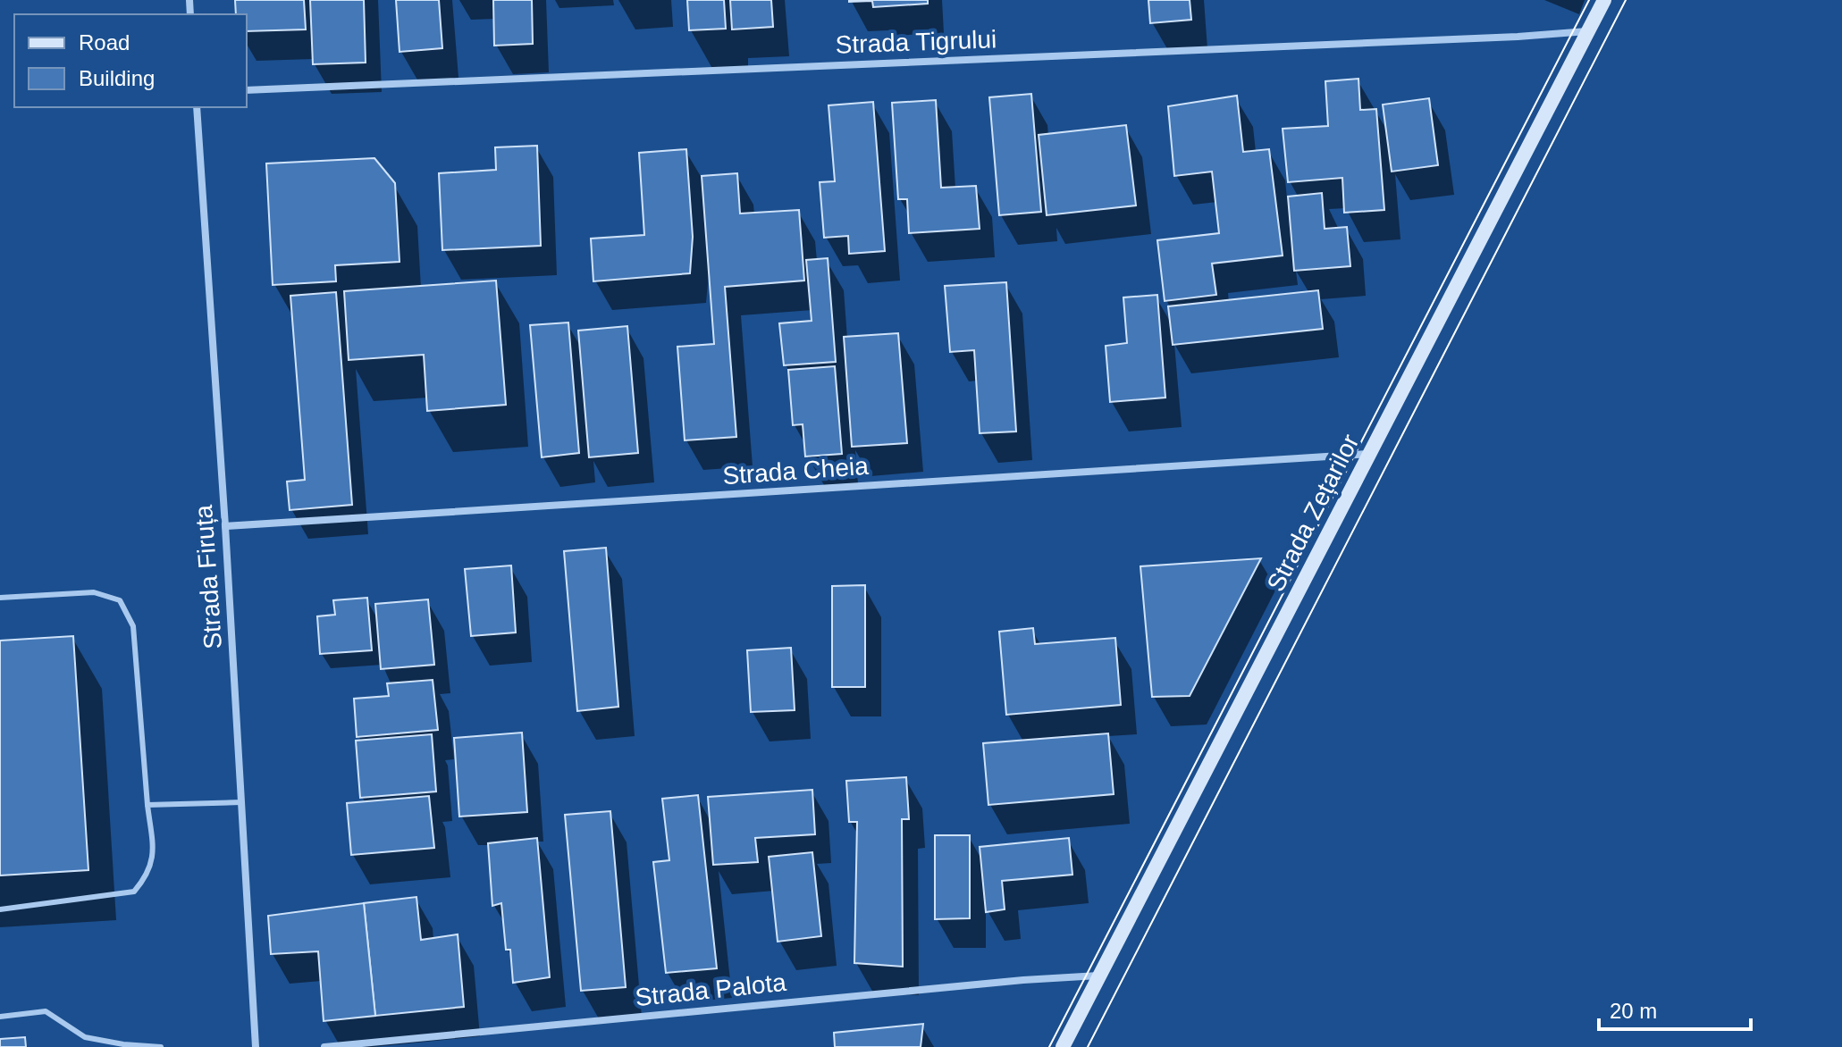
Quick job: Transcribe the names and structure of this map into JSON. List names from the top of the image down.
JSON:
{
  "streets": {
    "main road": ["Strada Zețarilor"],
    "street": [
      "Strada Tigrului",
      "Strada Cheia",
      "Strada Firuța",
      "Strada Palota"
    ]
  },
  "crossings": [
    ["Strada Tigrului", "Strada Zețarilor"],
    ["Strada Cheia", "Strada Zețarilor"],
    ["Strada Cheia", "Strada Firuța"],
    ["Strada Zețarilor", "Strada Palota"]
  ],
  "legend": ["Road", "Building"],
  "scale_bar": "20 m"
}
